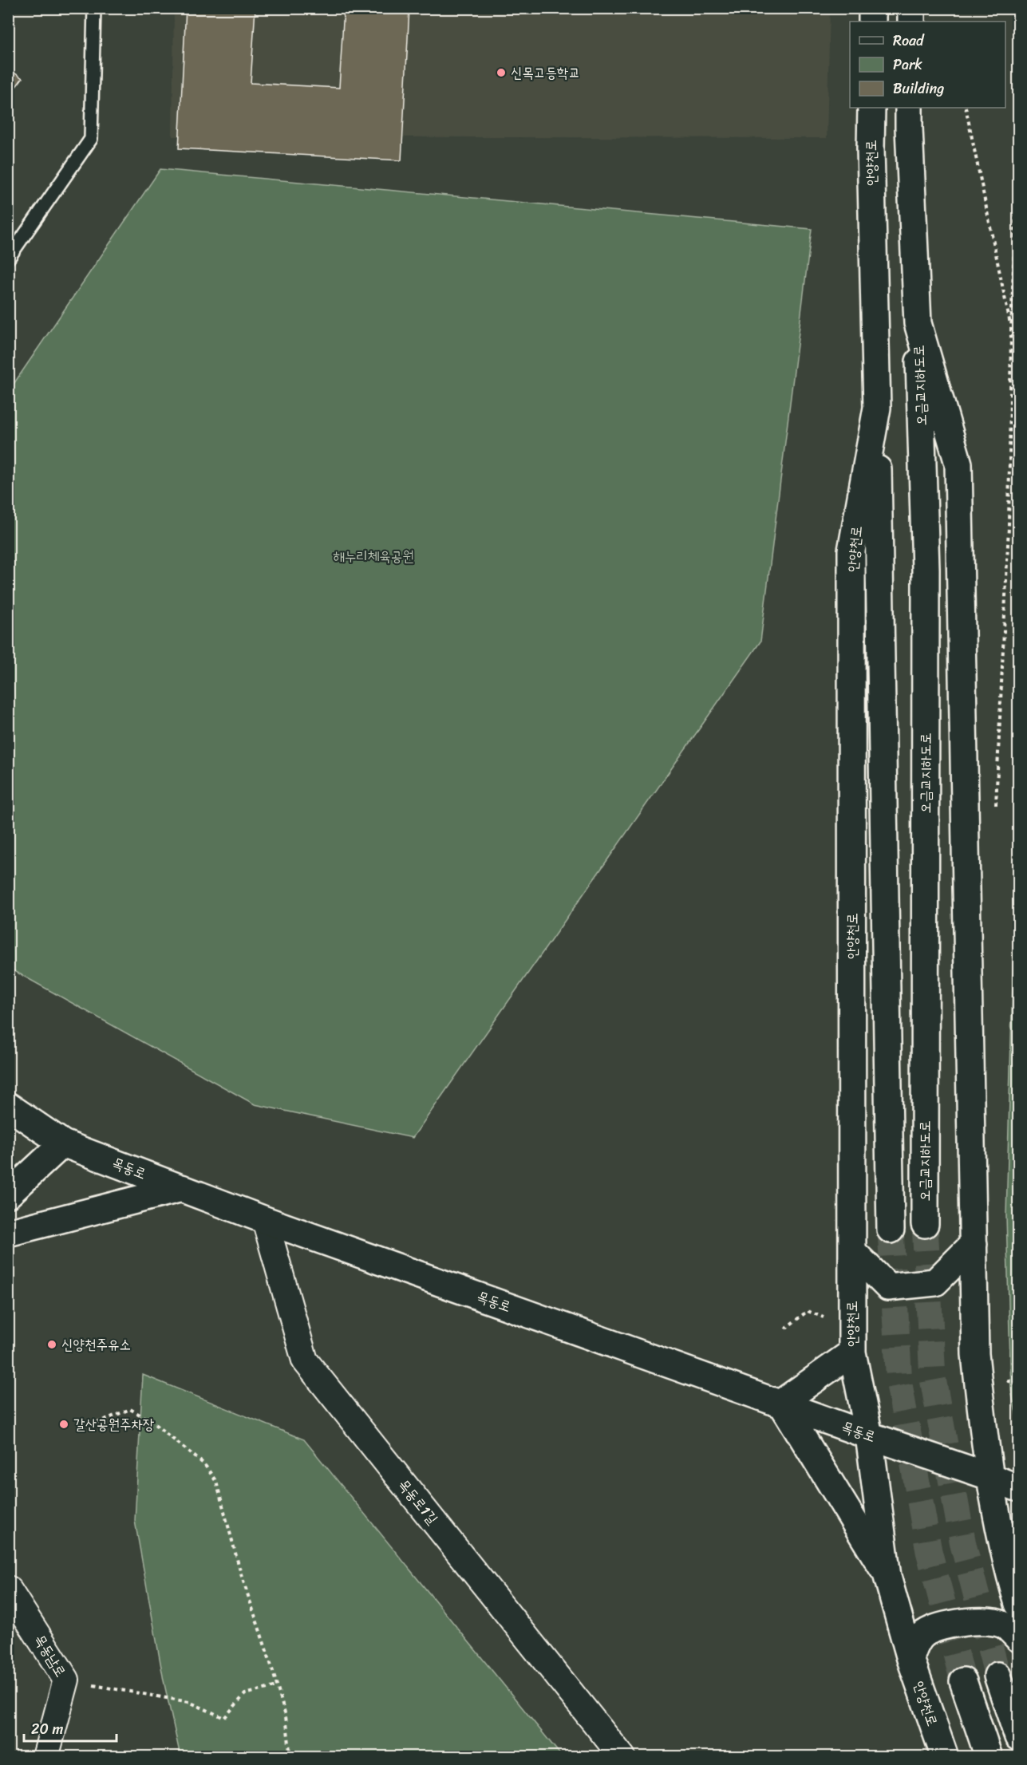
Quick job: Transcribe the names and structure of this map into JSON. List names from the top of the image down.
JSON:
{
  "streets": {
    "main road": ["안양천로", "오금교지하도로", "목동로"],
    "street": ["목동로1길", "목동남로"]
  },
  "crossings": [
    ["안양천로", "목동로"],
    ["목동로", "목동로1길"]
  ],
  "parks": ["해누리체육공원"],
  "places": ["신목고등학교", "신양천주유소", "갈산공원주차장"],
  "legend": ["Road", "Park", "Building"],
  "scale_bar": "20 m"
}
